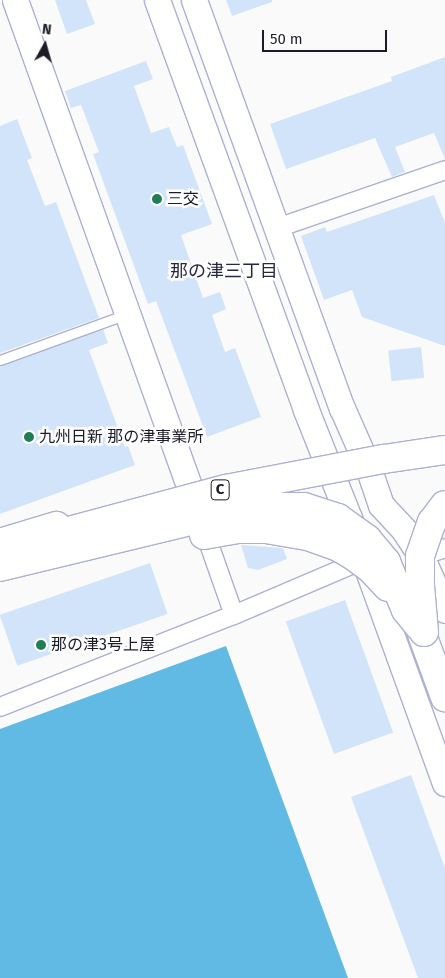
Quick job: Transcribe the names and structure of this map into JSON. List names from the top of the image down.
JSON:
{
  "streets": {
    "highway": ["C"]
  },
  "districts": ["那の津三丁目"],
  "places": ["三交", "九州日新 那の津事業所", "那の津3号上屋"],
  "scale_bar": "50 m",
  "north": "top"
}
